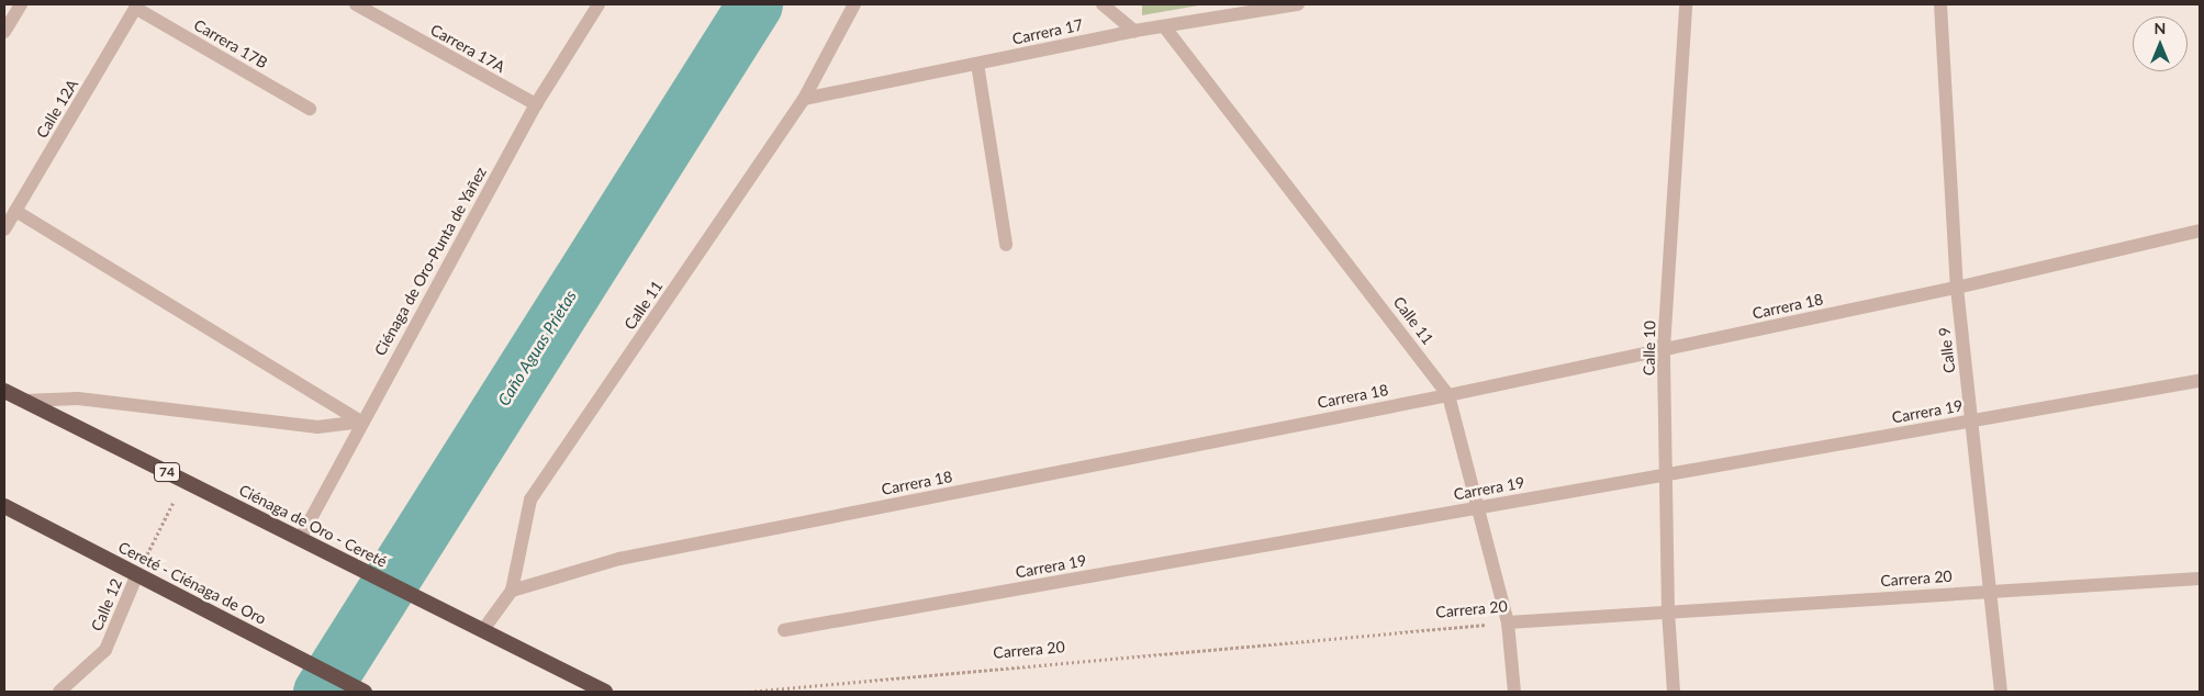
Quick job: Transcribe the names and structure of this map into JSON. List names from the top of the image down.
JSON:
{
  "streets": {
    "highway": ["74", "Ciénaga de Oro - Cereté", "Cereté - Ciénaga de Oro"],
    "street": [
      "Carrera 17",
      "Carrera 17B",
      "Carrera 17A",
      "Calle 12A",
      "Ciénaga de Oro-Punta de Yañez",
      "Calle 11",
      "Carrera 18",
      "Calle 10",
      "Calle 9",
      "Carrera 19",
      "Carrera 20",
      "Calle 12"
    ]
  },
  "crossings": [
    ["Carrera 17", "Calle 11"],
    ["Carrera 17B", "Calle 12A"],
    ["Carrera 17A", "Ciénaga de Oro-Punta de Yañez"],
    ["Ciénaga de Oro-Punta de Yañez", "Ciénaga de Oro - Cereté"],
    ["Calle 11", "Carrera 18"],
    ["Calle 11", "Carrera 19"],
    ["Calle 11", "Ciénaga de Oro - Cereté"],
    ["Calle 11", "Carrera 20"],
    ["Carrera 18", "Calle 10"],
    ["Carrera 18", "Calle 9"],
    ["Calle 10", "Carrera 19"],
    ["Calle 10", "Carrera 20"],
    ["Calle 9", "Carrera 19"],
    ["Calle 9", "Carrera 20"],
    ["Cereté - Ciénaga de Oro", "Calle 12"]
  ],
  "water": ["Caño Aguas Prietas"],
  "north": "top"
}
